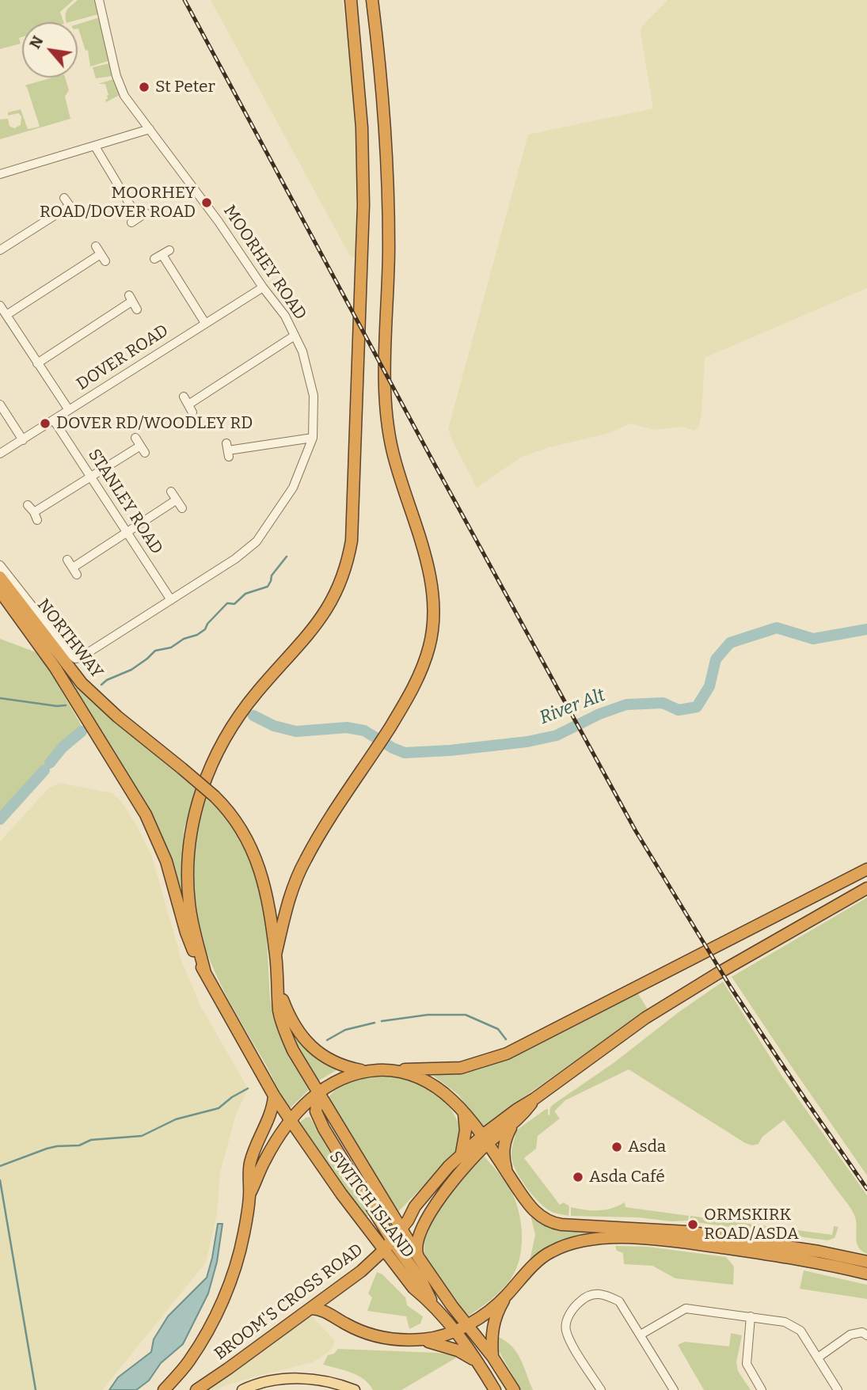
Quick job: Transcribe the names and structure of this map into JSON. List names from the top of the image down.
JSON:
{
  "streets": {
    "highway": ["NORTHWAY", "SWITCH ISLAND", "BROOM'S CROSS ROAD"],
    "street": ["MOORHEY ROAD", "DOVER ROAD", "STANLEY ROAD"]
  },
  "crossings": [
    ["MOORHEY ROAD", "DOVER ROAD"],
    ["MOORHEY ROAD", "STANLEY ROAD"],
    ["MOORHEY ROAD", "NORTHWAY"],
    ["DOVER ROAD", "STANLEY ROAD"],
    ["NORTHWAY", "SWITCH ISLAND"],
    ["SWITCH ISLAND", "BROOM'S CROSS ROAD"]
  ],
  "water": ["River Alt"],
  "places": [
    "St Peter",
    "MOORHEY ROAD/DOVER ROAD",
    "DOVER RD/WOODLEY RD",
    "Asda",
    "Asda Café",
    "ORMSKIRK ROAD/ASDA"
  ],
  "north": "top left"
}
